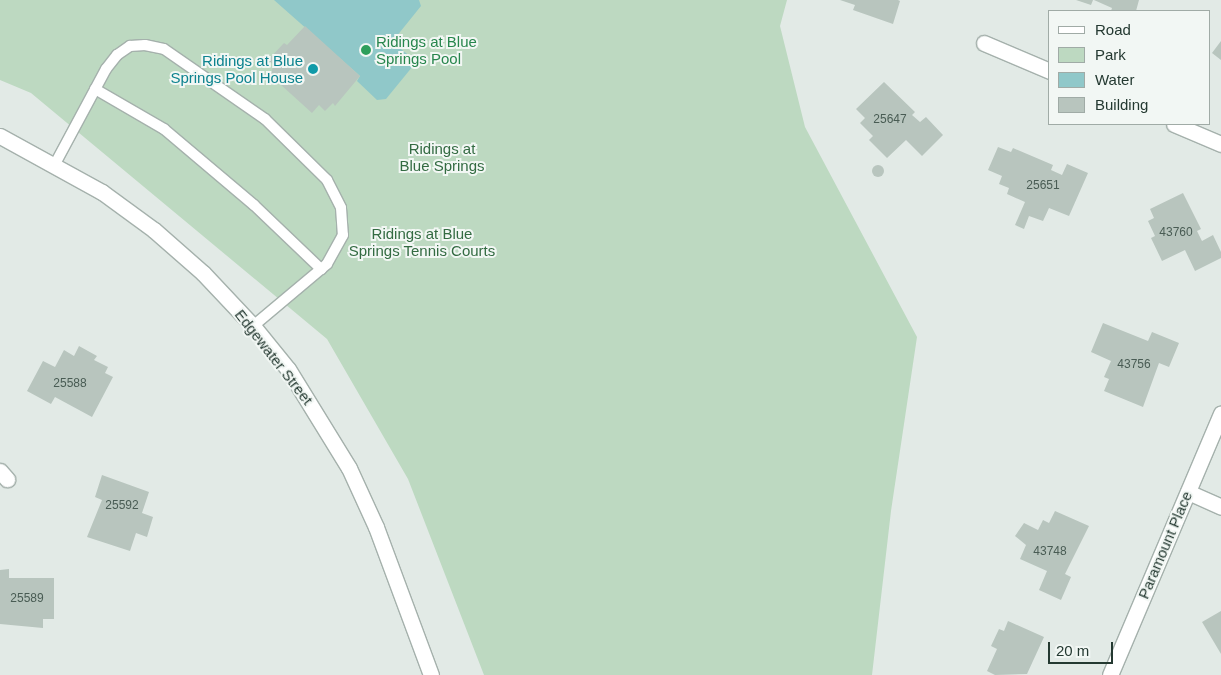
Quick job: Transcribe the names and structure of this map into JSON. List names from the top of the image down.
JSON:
{
  "streets": {
    "street": ["Edgewater Street", "Paramount Place"]
  },
  "parks": ["Ridings at Blue Springs", "Ridings at Blue Springs Tennis Courts"],
  "places": ["Ridings at Blue Springs Pool", "Ridings at Blue Springs Pool House"],
  "house_numbers": [
    "25647",
    "25651",
    "43760",
    "43756",
    "25588",
    "25592",
    "43748",
    "25589"
  ],
  "legend": [
    "Road",
    "Park",
    "Water",
    "Building"
  ],
  "scale_bar": "20 m"
}
